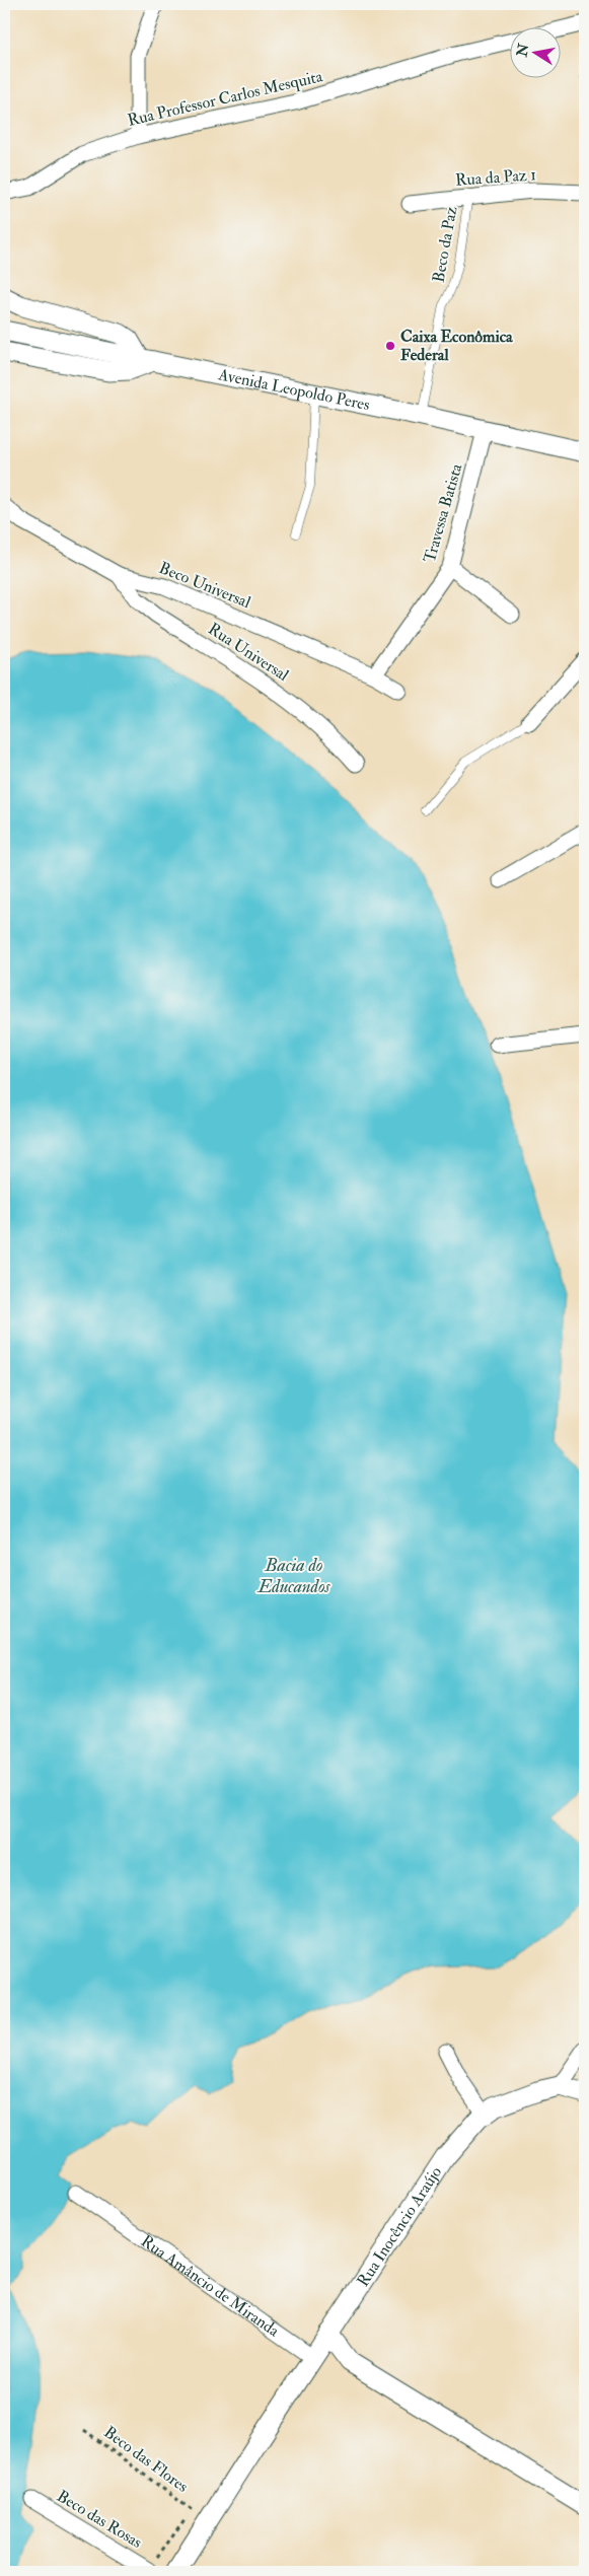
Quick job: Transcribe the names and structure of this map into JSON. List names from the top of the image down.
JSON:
{
  "streets": {
    "street": [
      "Rua Professor Carlos Mesquita",
      "Rua da Paz 1",
      "Avenida Leopoldo Peres",
      "Travessa Batista",
      "Beco Universal",
      "Rua Universal",
      "Rua Inocêncio Araújo",
      "Rua Amâncio de Miranda",
      "Beco das Rosas"
    ],
    "lane": ["Beco da Paz"],
    "path": ["Beco das Flores"]
  },
  "crossings": [
    ["Rua da Paz 1", "Beco da Paz"],
    ["Beco da Paz", "Avenida Leopoldo Peres"],
    ["Avenida Leopoldo Peres", "Travessa Batista"],
    ["Travessa Batista", "Beco Universal"],
    ["Beco Universal", "Rua Universal"],
    ["Rua Inocêncio Araújo", "Rua Amâncio de Miranda"]
  ],
  "water": ["Bacia do Educandos"],
  "places": ["Caixa Econômica Federal"],
  "north": "left"
}
